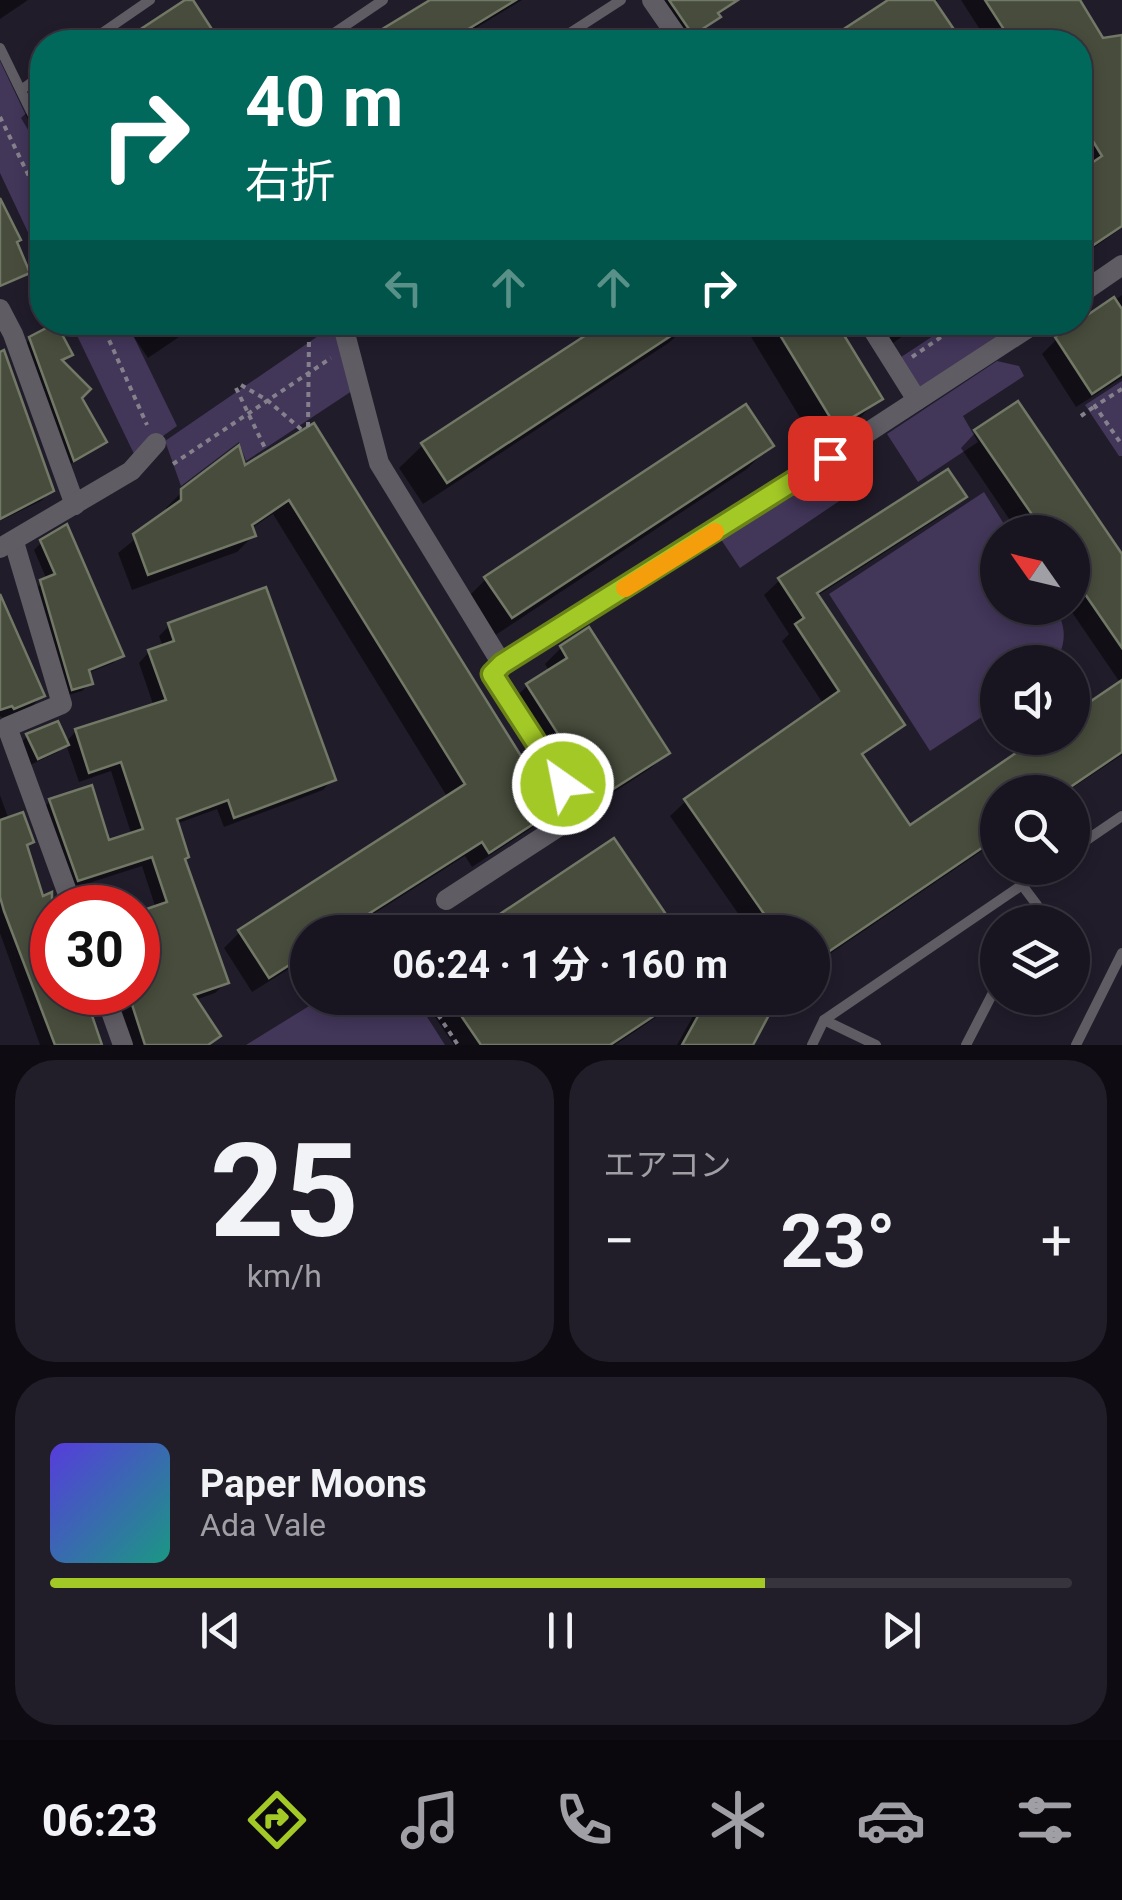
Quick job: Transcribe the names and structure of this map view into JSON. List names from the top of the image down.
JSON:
{
  "north": "top left",
  "page": {
    "turn": ["40 m", "右折"],
    "limit": "30",
    "trip": "06:24 · 1 分 · 160 m",
    "tile": [
      ["25", "km/h"],
      "エアコン"
    ],
    "heat": ["−", "23°", "+"],
    "song": ["Paper Moons", "Ada Vale"],
    "tabs": "06:23"
  }
}
